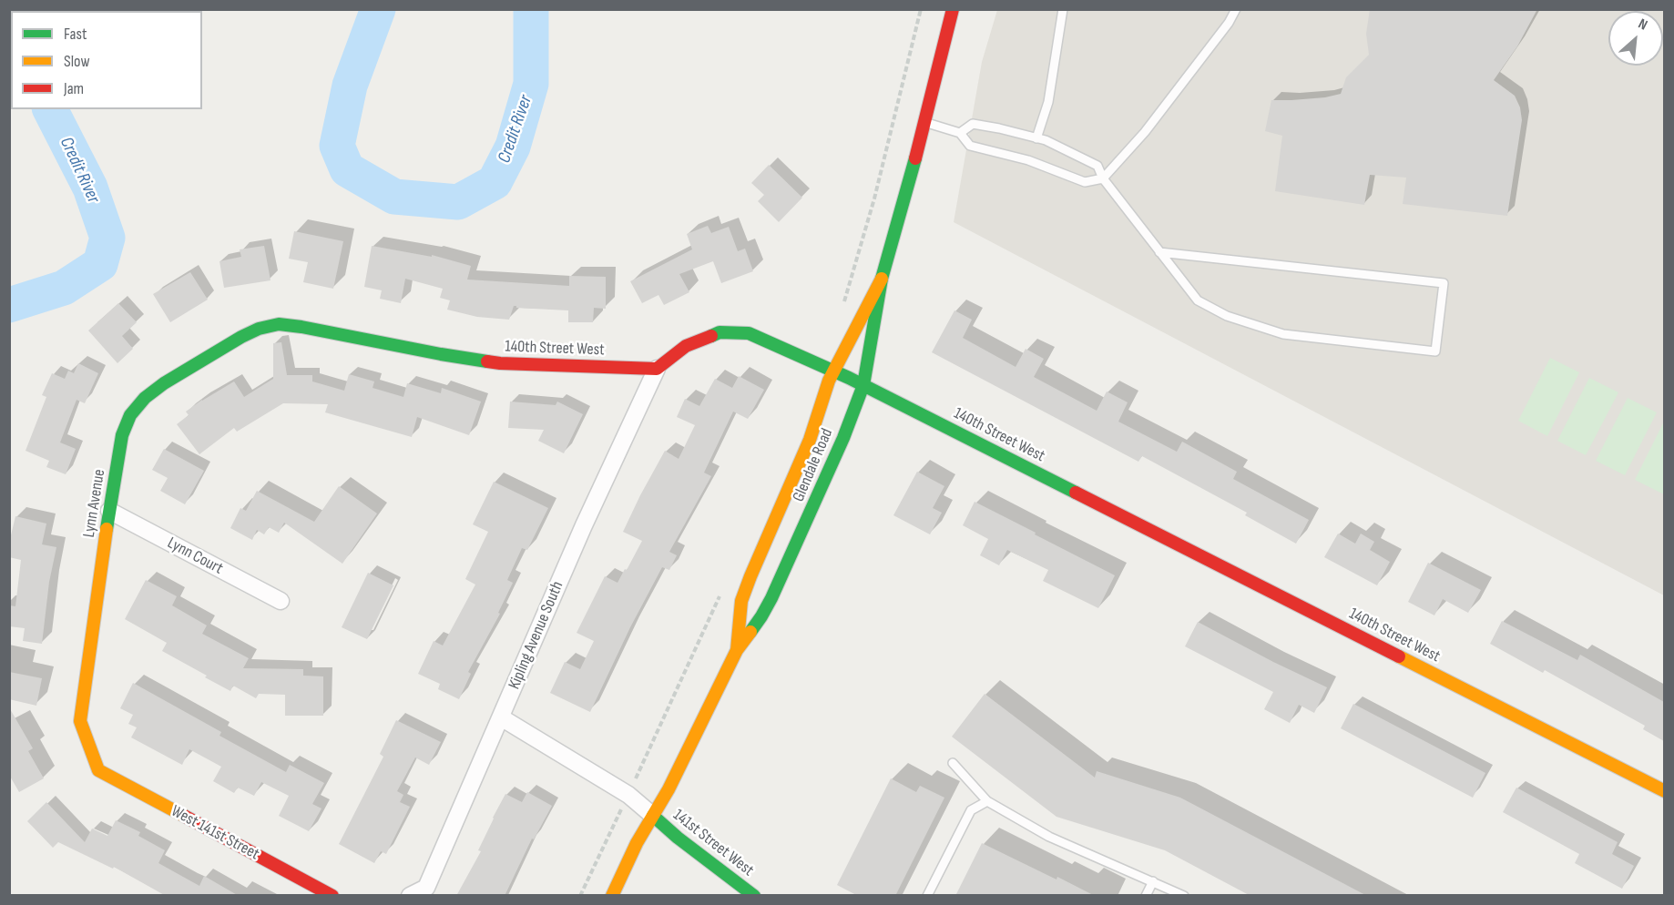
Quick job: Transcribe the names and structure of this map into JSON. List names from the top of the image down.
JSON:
{
  "streets": {
    "street": [
      "140th Street West",
      "Glendale Road",
      "Lynn Avenue",
      "Lynn Court",
      "Kipling Avenue South",
      "West 141st Street",
      "141st Street West"
    ]
  },
  "crossings": [
    ["140th Street West", "Glendale Road"],
    ["140th Street West", "Lynn Avenue"],
    ["140th Street West", "Kipling Avenue South"],
    ["Glendale Road", "141st Street West"],
    ["Lynn Avenue", "Lynn Court"],
    ["Lynn Avenue", "West 141st Street"]
  ],
  "water": ["Credit River"],
  "legend": ["Fast", "Slow", "Jam"],
  "north": "top right"
}
